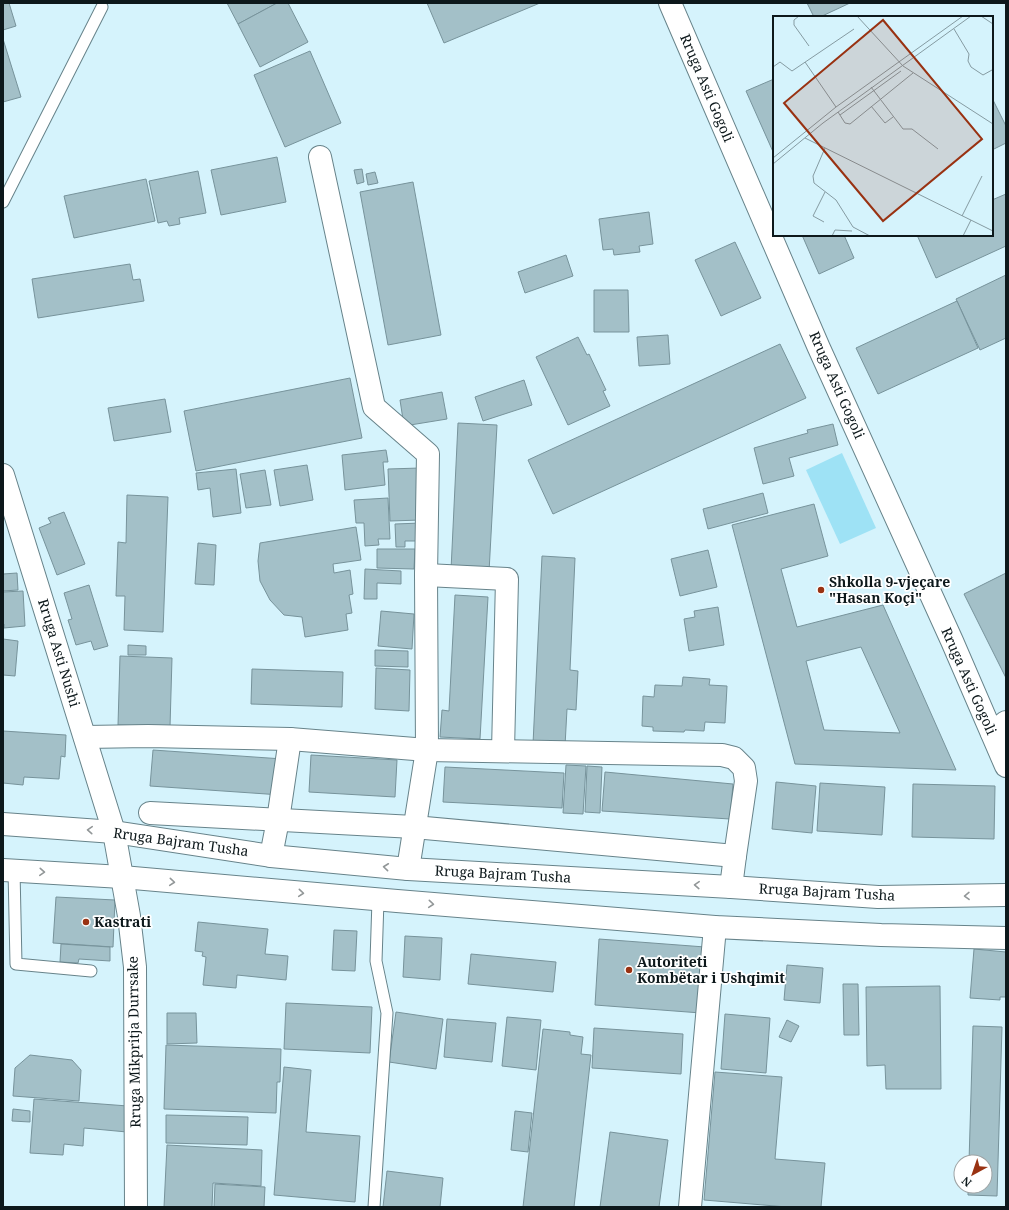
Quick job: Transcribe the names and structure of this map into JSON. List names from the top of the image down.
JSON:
{
  "streets": {
    "street": [
      "Rruga Asti Gogoli",
      "Rruga Asti Nushi",
      "Rruga Bajram Tusha",
      "Rruga Mikpritja Durrsake"
    ]
  },
  "crossings": [
    ["Rruga Asti Nushi", "Rruga Bajram Tusha"],
    ["Rruga Asti Nushi", "Rruga Mikpritja Durrsake"],
    ["Rruga Bajram Tusha", "Rruga Mikpritja Durrsake"]
  ],
  "places": ["Shkolla 9-vjeçare \"Hasan Koçi\"", "Kastrati", "Autoriteti Kombëtar i Ushqimit"],
  "north": "bottom left"
}
